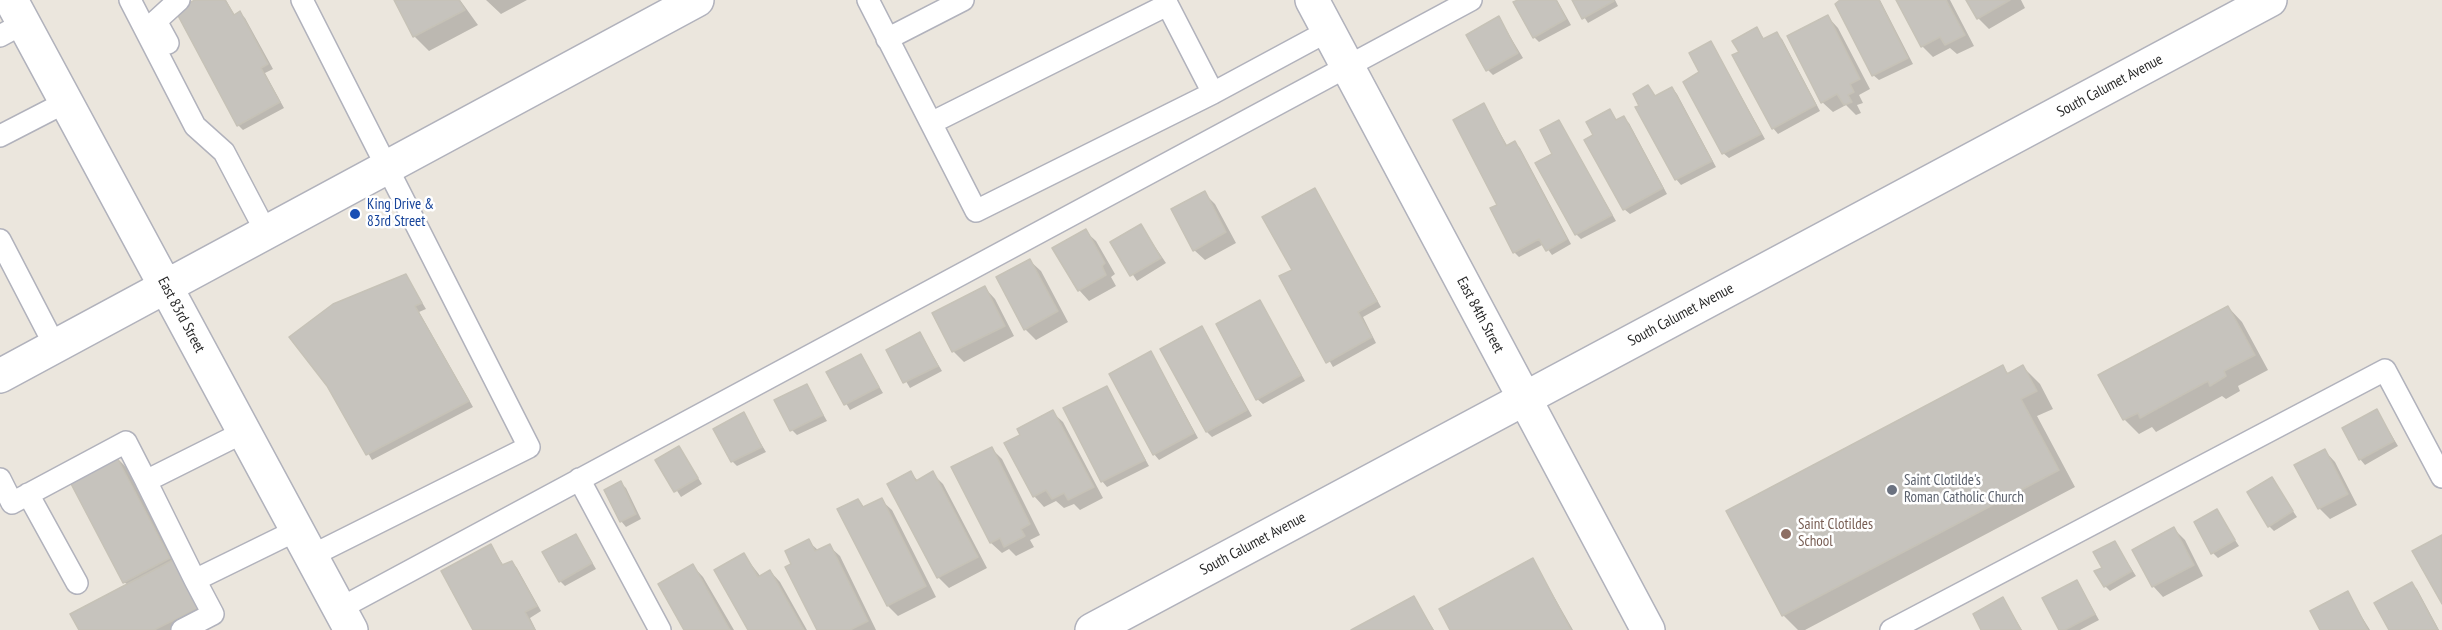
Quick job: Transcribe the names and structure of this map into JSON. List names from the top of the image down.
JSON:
{
  "streets": {
    "street": ["South Calumet Avenue", "East 83rd Street", "East 84th Street"]
  },
  "crossings": [
    ["South Calumet Avenue", "East 84th Street"]
  ],
  "places": ["King Drive & 83rd Street", "Saint Clotilde's Roman Catholic Church", "Saint Clotildes School"]
}
